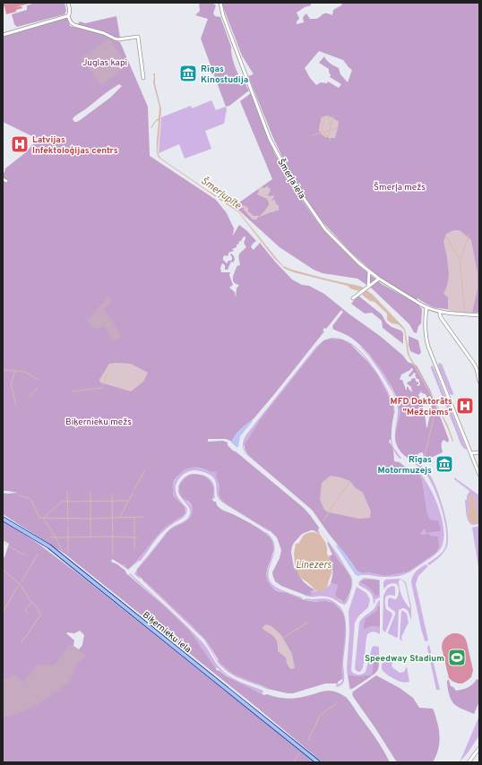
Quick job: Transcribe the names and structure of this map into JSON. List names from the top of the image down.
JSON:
{
  "streets": {
    "main road": ["Biķernieku iela"],
    "street": ["Šmerļa iela"]
  },
  "water": ["Šmerļupīte", "Linezers"],
  "parks": ["Juglas kapi", "Šmerļa mežs", "Biķernieku mežs"],
  "places": {
    "museum": ["Rīgas Kinostudija", "Rīgas Motormuzejs"],
    "hospital": ["Latvijas Infektoloģijas centrs", "MFD Doktorāts \"Mežciems\""],
    "sports": ["Speedway Stadium"]
  }
}
